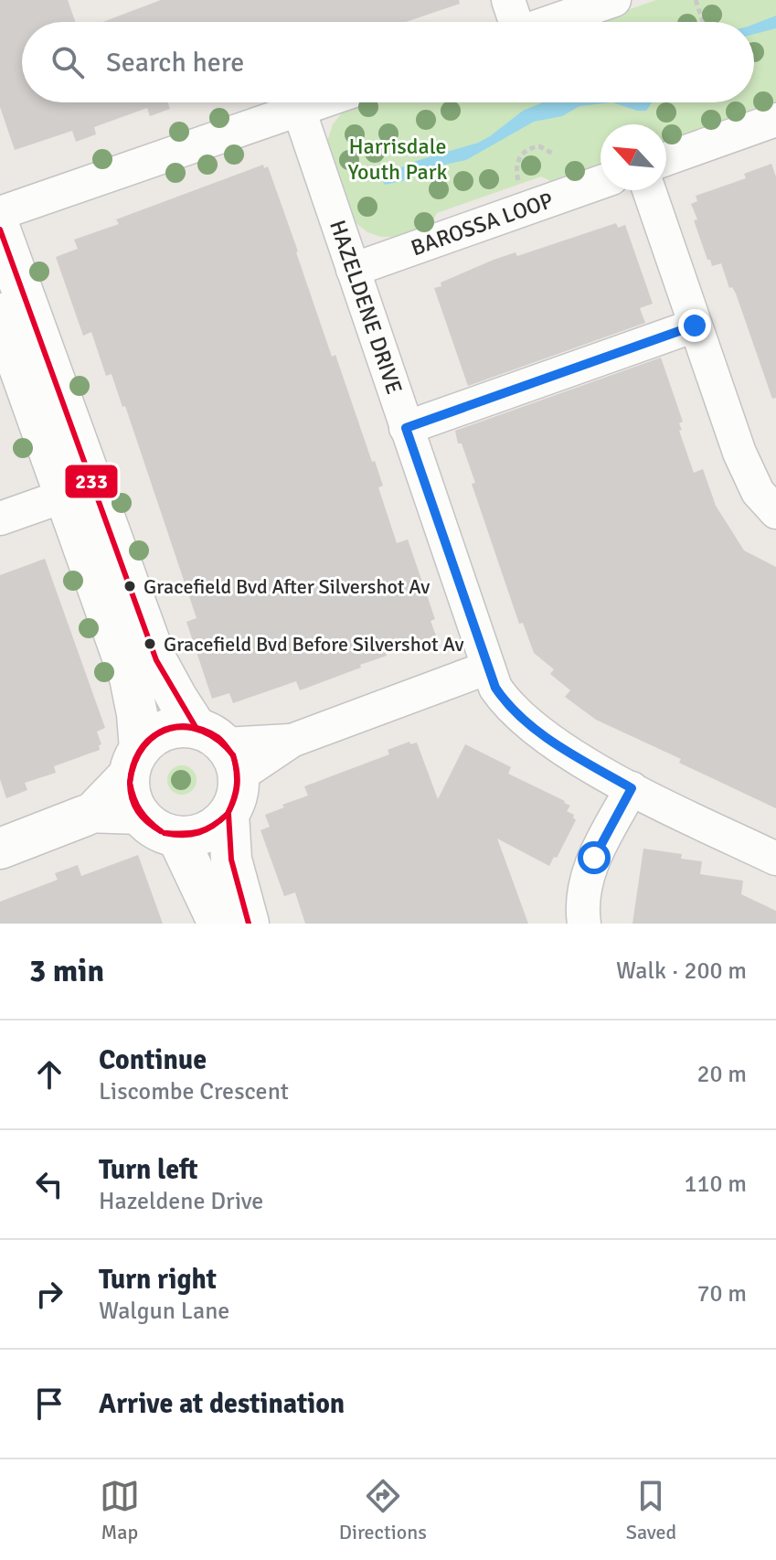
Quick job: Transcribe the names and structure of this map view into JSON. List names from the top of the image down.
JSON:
{
  "streets": {
    "street": ["BAROSSA LOOP", "HAZELDENE DRIVE"]
  },
  "crossings": [
    ["BAROSSA LOOP", "HAZELDENE DRIVE"]
  ],
  "parks": ["Harrisdale Youth Park"],
  "places": ["Gracefield Bvd After Silvershot Av", "Gracefield Bvd Before Silvershot Av"],
  "lines": ["transit line 233"],
  "north": "top left",
  "page": {
    "search": "Search here",
    "heading": ["3 min", "Walk · 200 m"],
    "list": [
      ["Continue", "Liscombe Crescent", "20 m"],
      ["Turn left", "Hazeldene Drive", "110 m"],
      ["Turn right", "Walgun Lane", "70 m"],
      "Arrive at destination"
    ],
    "nav": ["Map", "Directions", "Saved"]
  }
}
